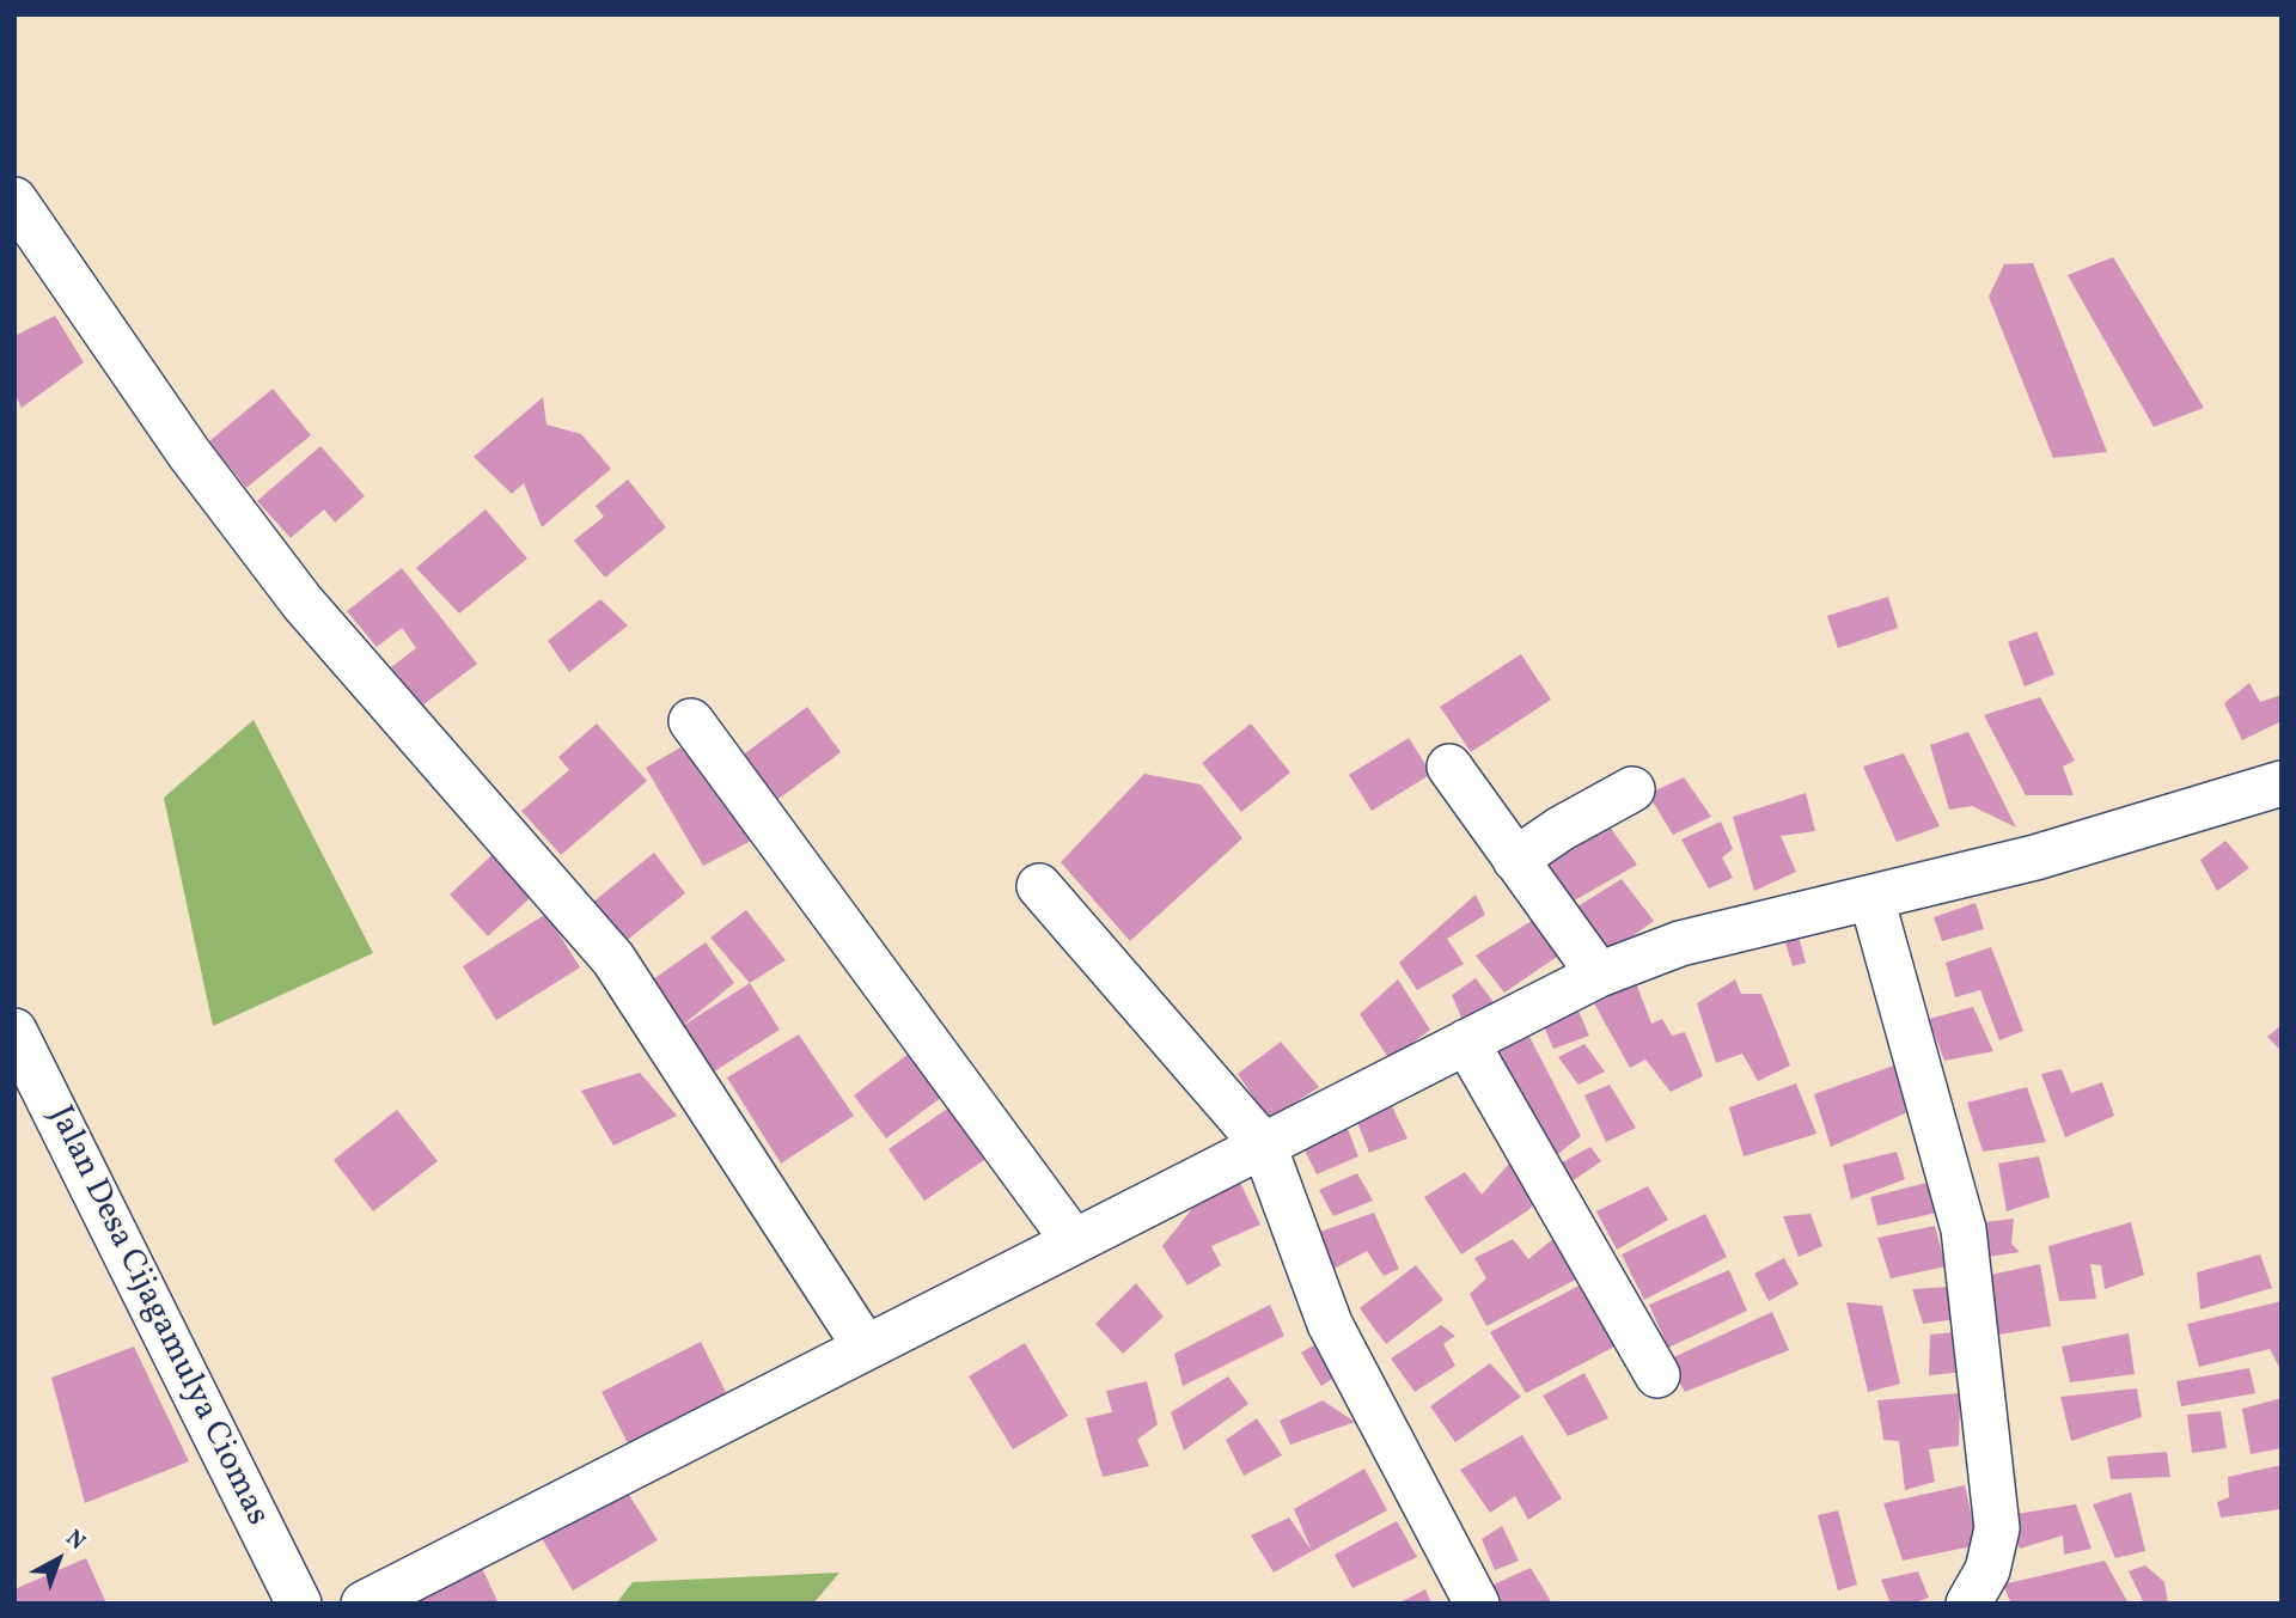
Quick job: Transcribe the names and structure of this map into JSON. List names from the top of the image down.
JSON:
{
  "streets": {
    "street": ["Jalan Desa Cijagamulya Ciomas"]
  },
  "north": "top right"
}
